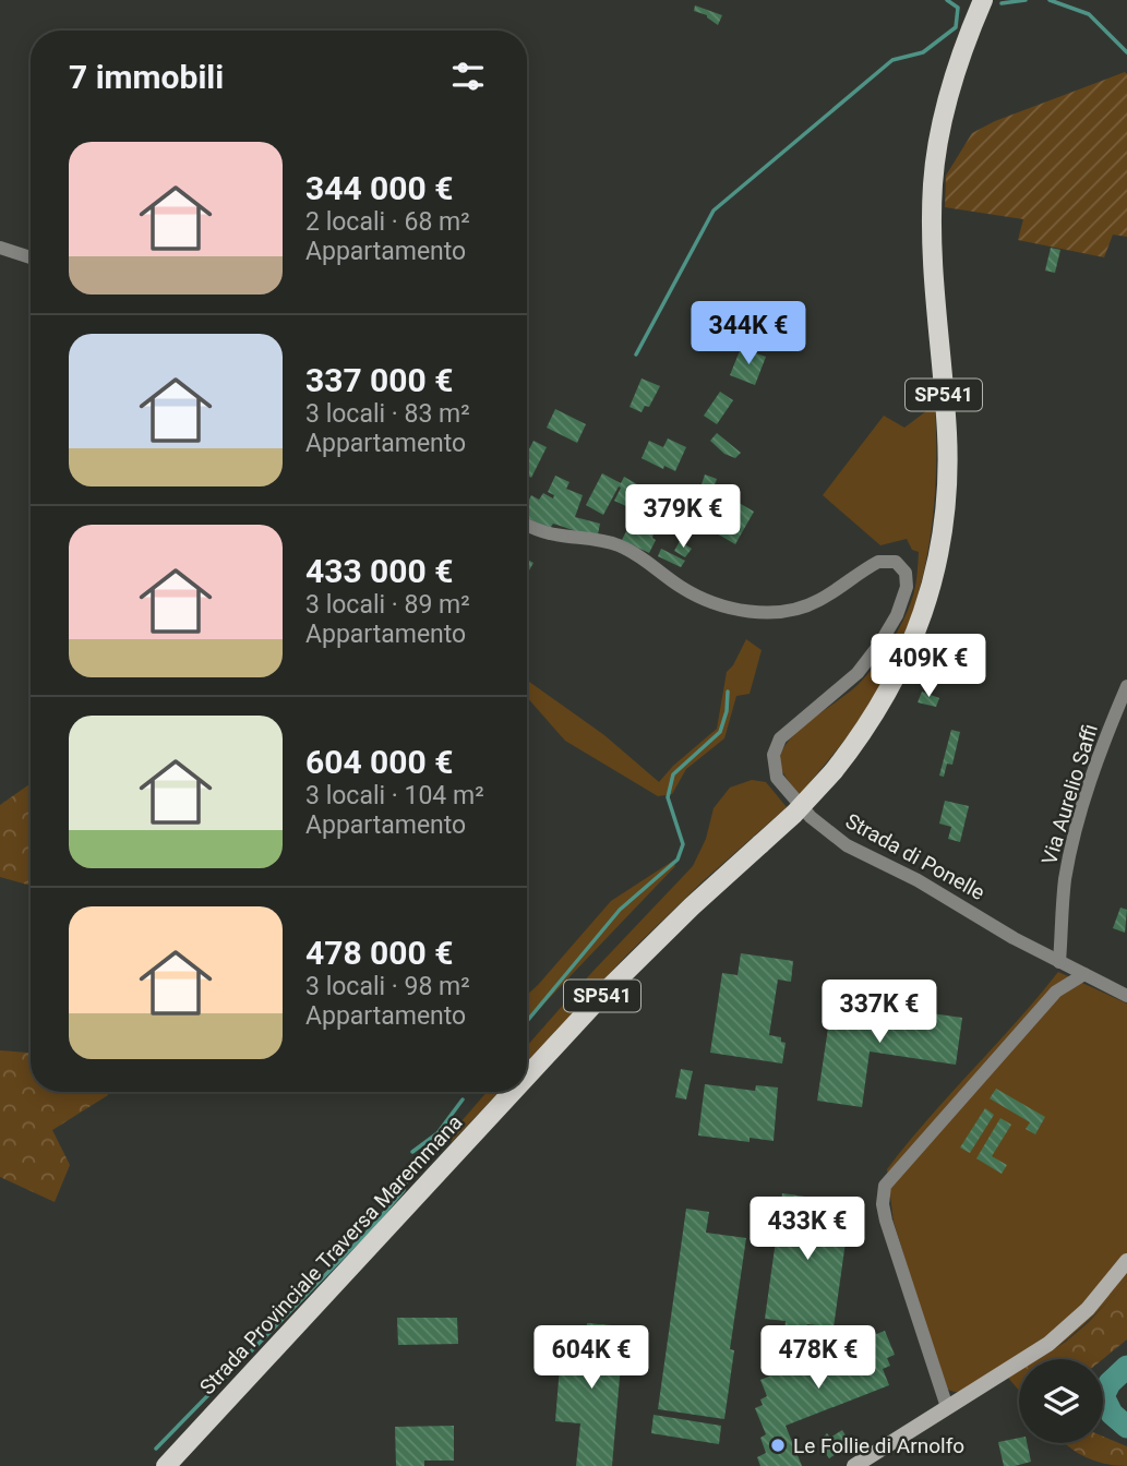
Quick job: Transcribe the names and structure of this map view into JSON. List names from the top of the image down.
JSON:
{
  "streets": {
    "main road": ["SP541", "Strada Provinciale Traversa Maremmana"],
    "street": ["Via Aurelio Saffi", "Strada di Ponelle"]
  },
  "crossings": [
    ["Via Aurelio Saffi", "Strada di Ponelle"]
  ],
  "places": ["Le Follie di Arnolfo"],
  "page": {
    "heading": "7 immobili",
    "list": [
      {
        "name": "344 000 €",
        "note": "2 locali · 68 m² · Appartamento"
      },
      {
        "name": "337 000 €",
        "note": "3 locali · 83 m² · Appartamento"
      },
      {
        "name": "433 000 €",
        "note": "3 locali · 89 m² · Appartamento"
      },
      {
        "name": "604 000 €",
        "note": "3 locali · 104 m² · Appartamento"
      },
      {
        "name": "478 000 €",
        "note": "3 locali · 98 m² · Appartamento"
      }
    ],
    "price": [
      "344K €",
      "379K €",
      "409K €",
      "337K €",
      "433K €",
      "604K €",
      "478K €"
    ]
  }
}
